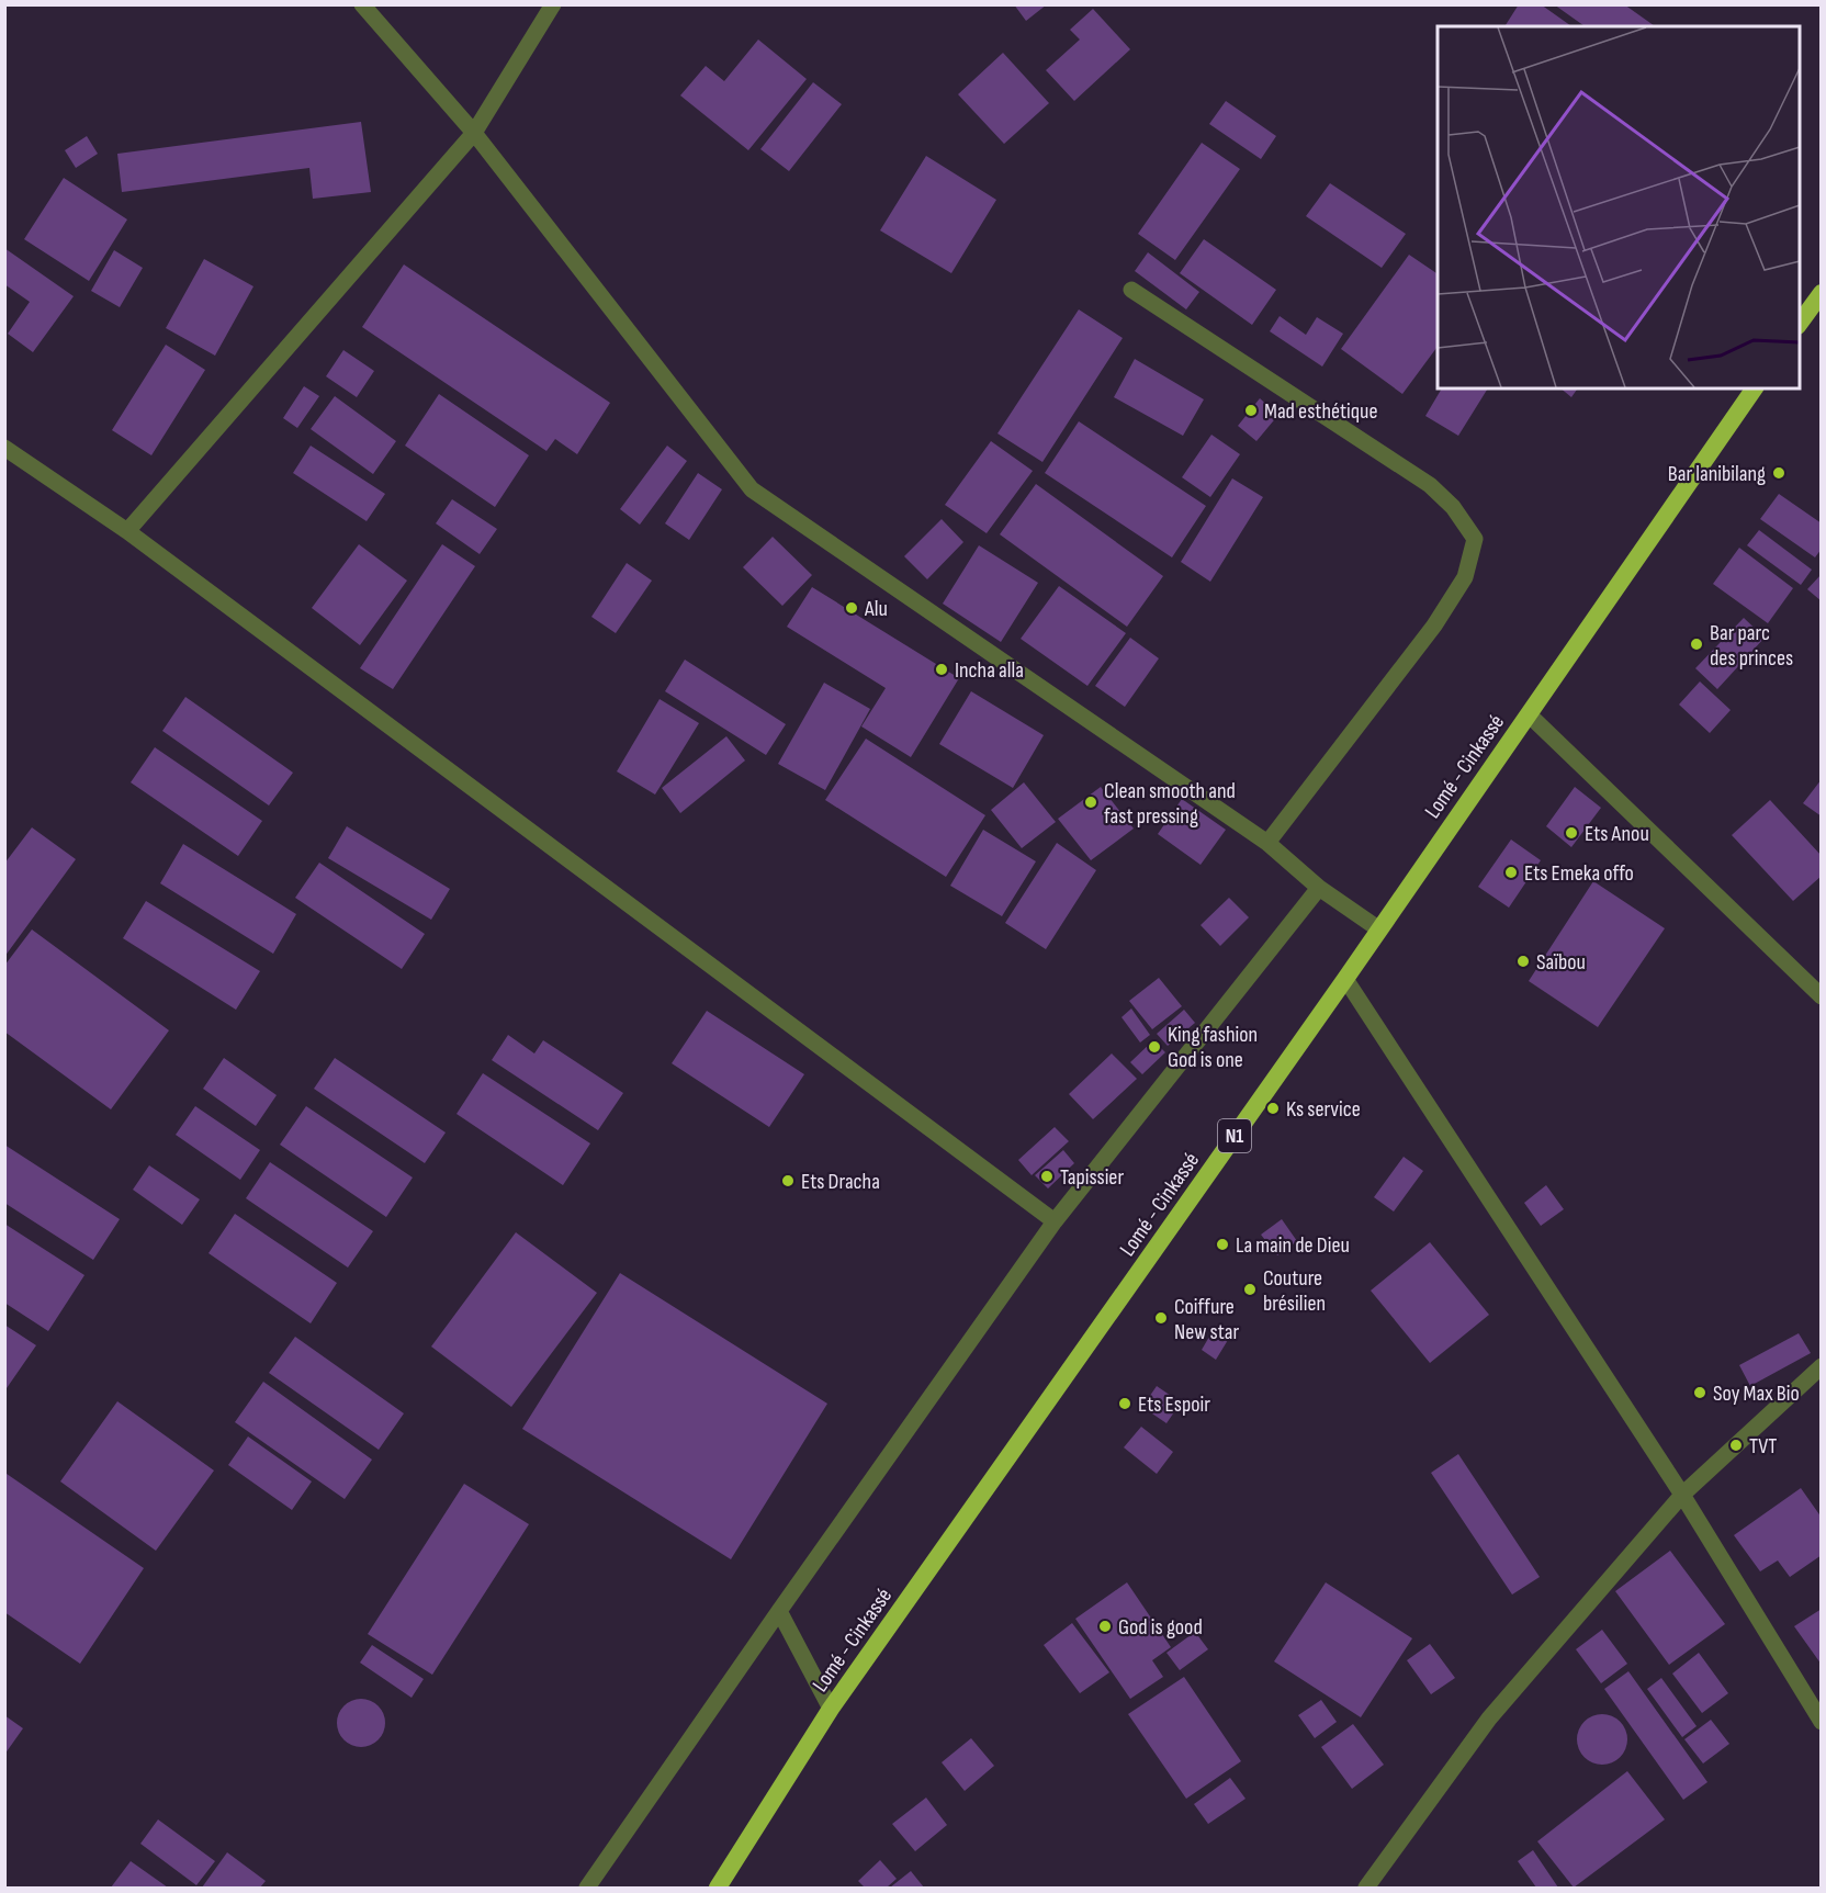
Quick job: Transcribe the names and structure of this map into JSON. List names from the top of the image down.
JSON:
{
  "streets": {
    "highway": ["Lomé - Cinkassé", "N1"]
  },
  "places": [
    "Mad esthétique",
    "Bar lanibilang",
    "Alu",
    "Bar parc des princes",
    "Incha alla",
    "Clean smooth and fast pressing",
    "Ets Anou",
    "Ets Emeka offo",
    "Saïbou",
    "King fashion God is one",
    "Ks service",
    "Tapissier",
    "Ets Dracha",
    "La main de Dieu",
    "Couture brésilien",
    "Coiffure New star",
    "Soy Max Bio",
    "Ets Espoir",
    "TVT",
    "God is good"
  ]
}
